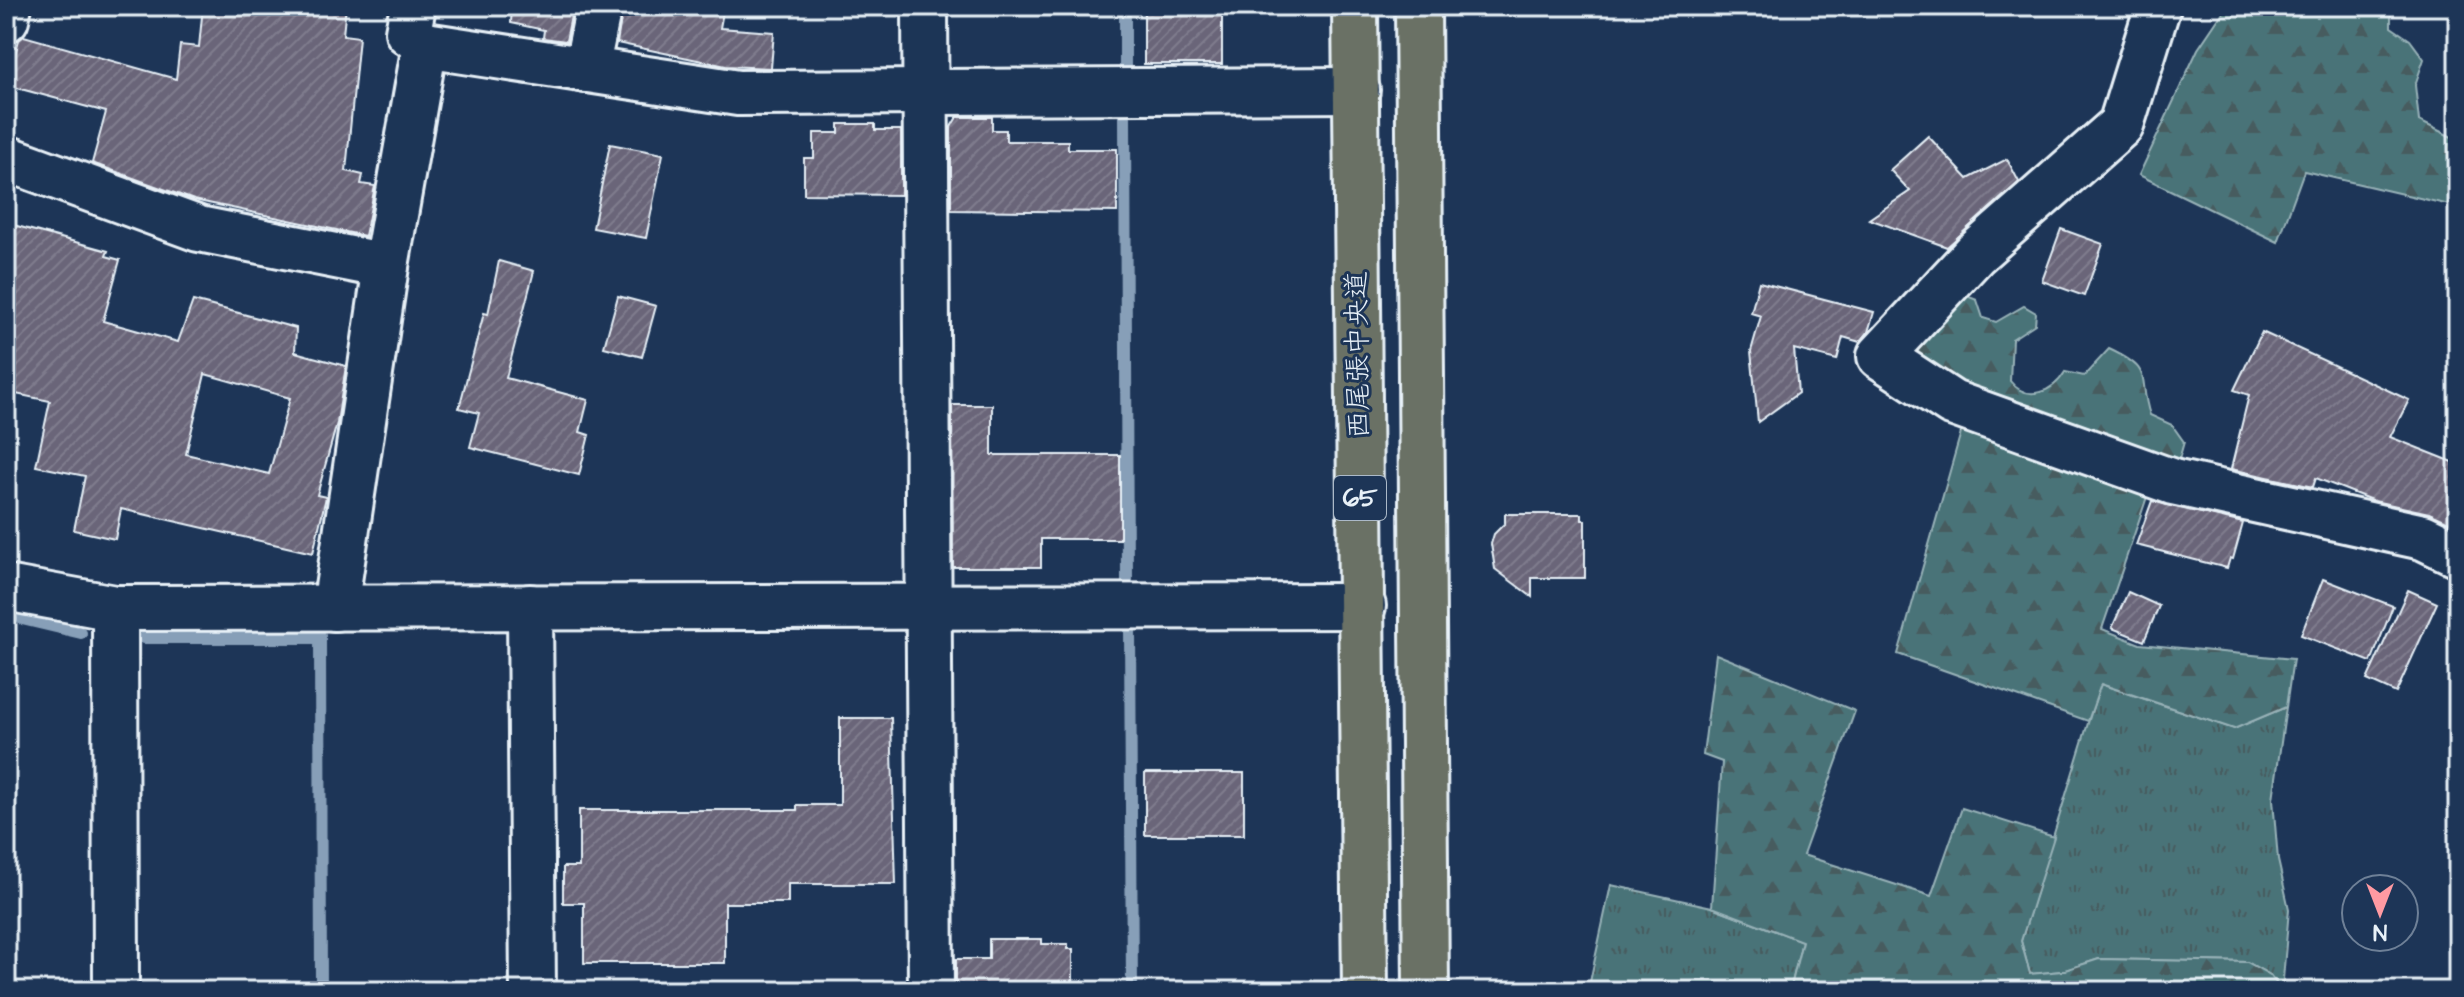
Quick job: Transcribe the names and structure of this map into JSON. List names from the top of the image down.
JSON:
{
  "streets": {
    "main road": ["西尾張中央道", "65"]
  },
  "north": "bottom"
}
